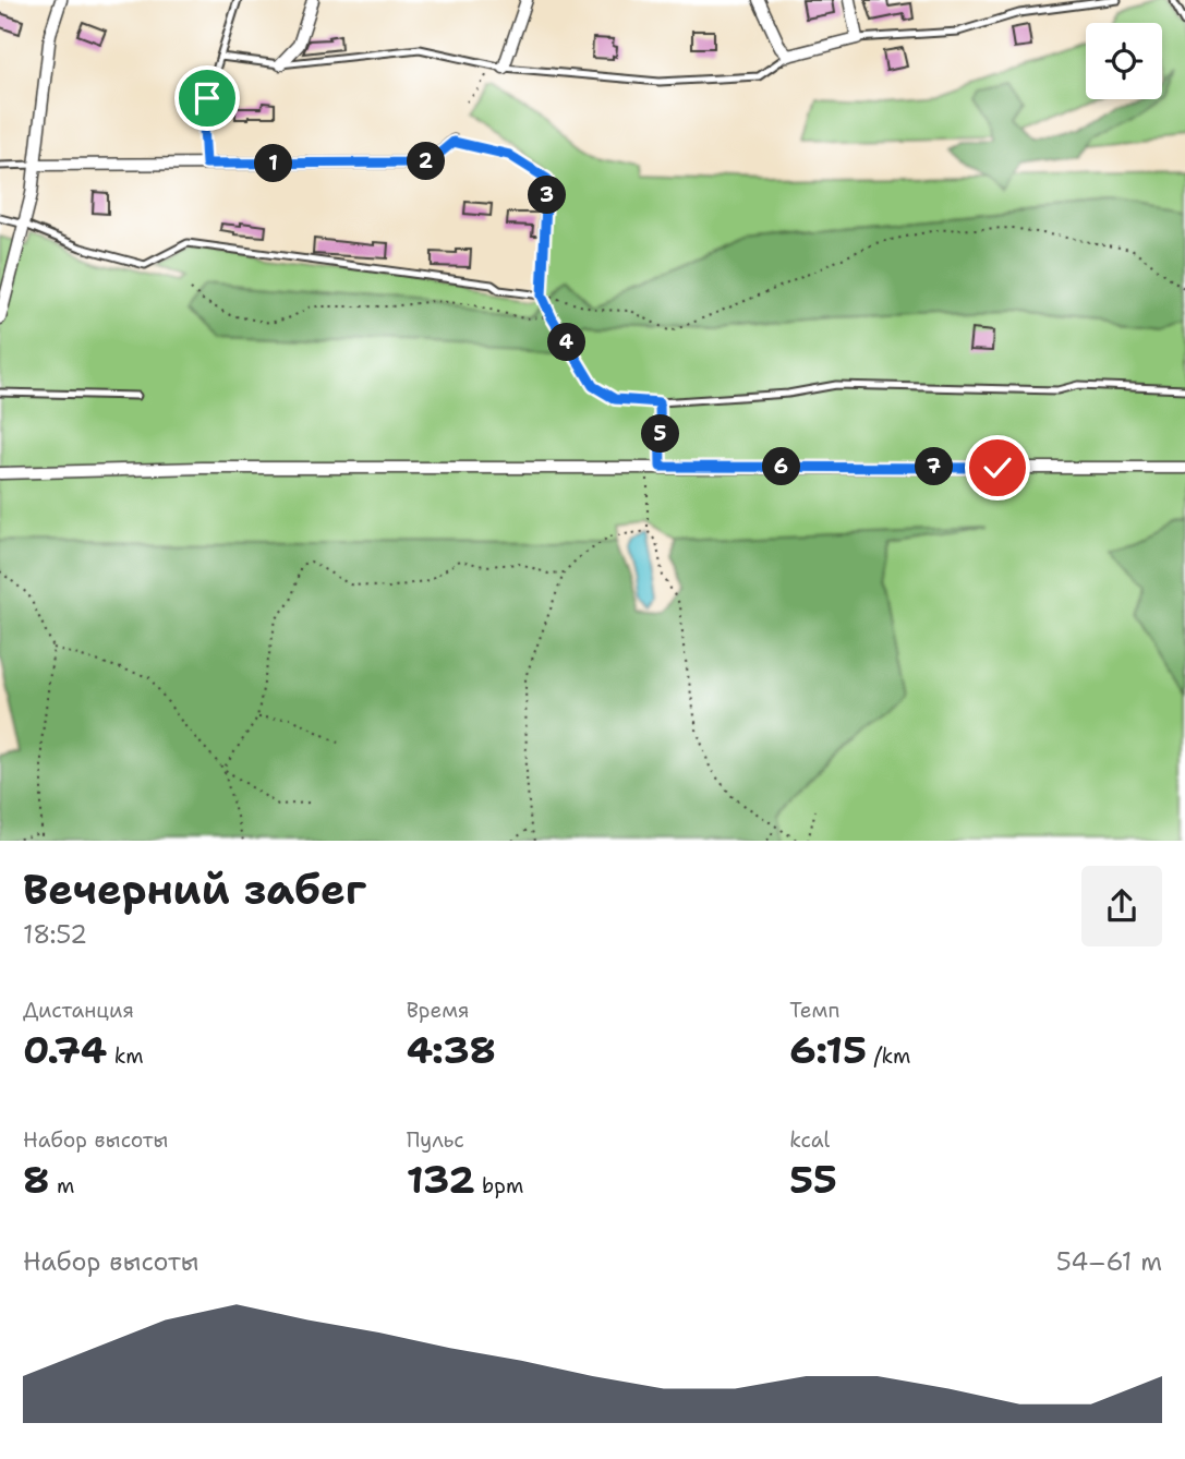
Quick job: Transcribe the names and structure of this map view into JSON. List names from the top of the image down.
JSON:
{
  "page": {
    "pins": [
      "2",
      "1",
      "3",
      "4",
      "5",
      "6",
      "7"
    ],
    "heading": ["Вечерний забег", "18:52"],
    "stats": [
      ["Дистанция", "0.74 km"],
      ["Время", "4:38"],
      ["Темп", "6:15 /km"],
      ["Набор высоты", "8 m"],
      ["Пульс", "132 bpm"],
      ["kcal", "55"]
    ],
    "chart": ["Набор высоты", "54–61 m"]
  }
}
